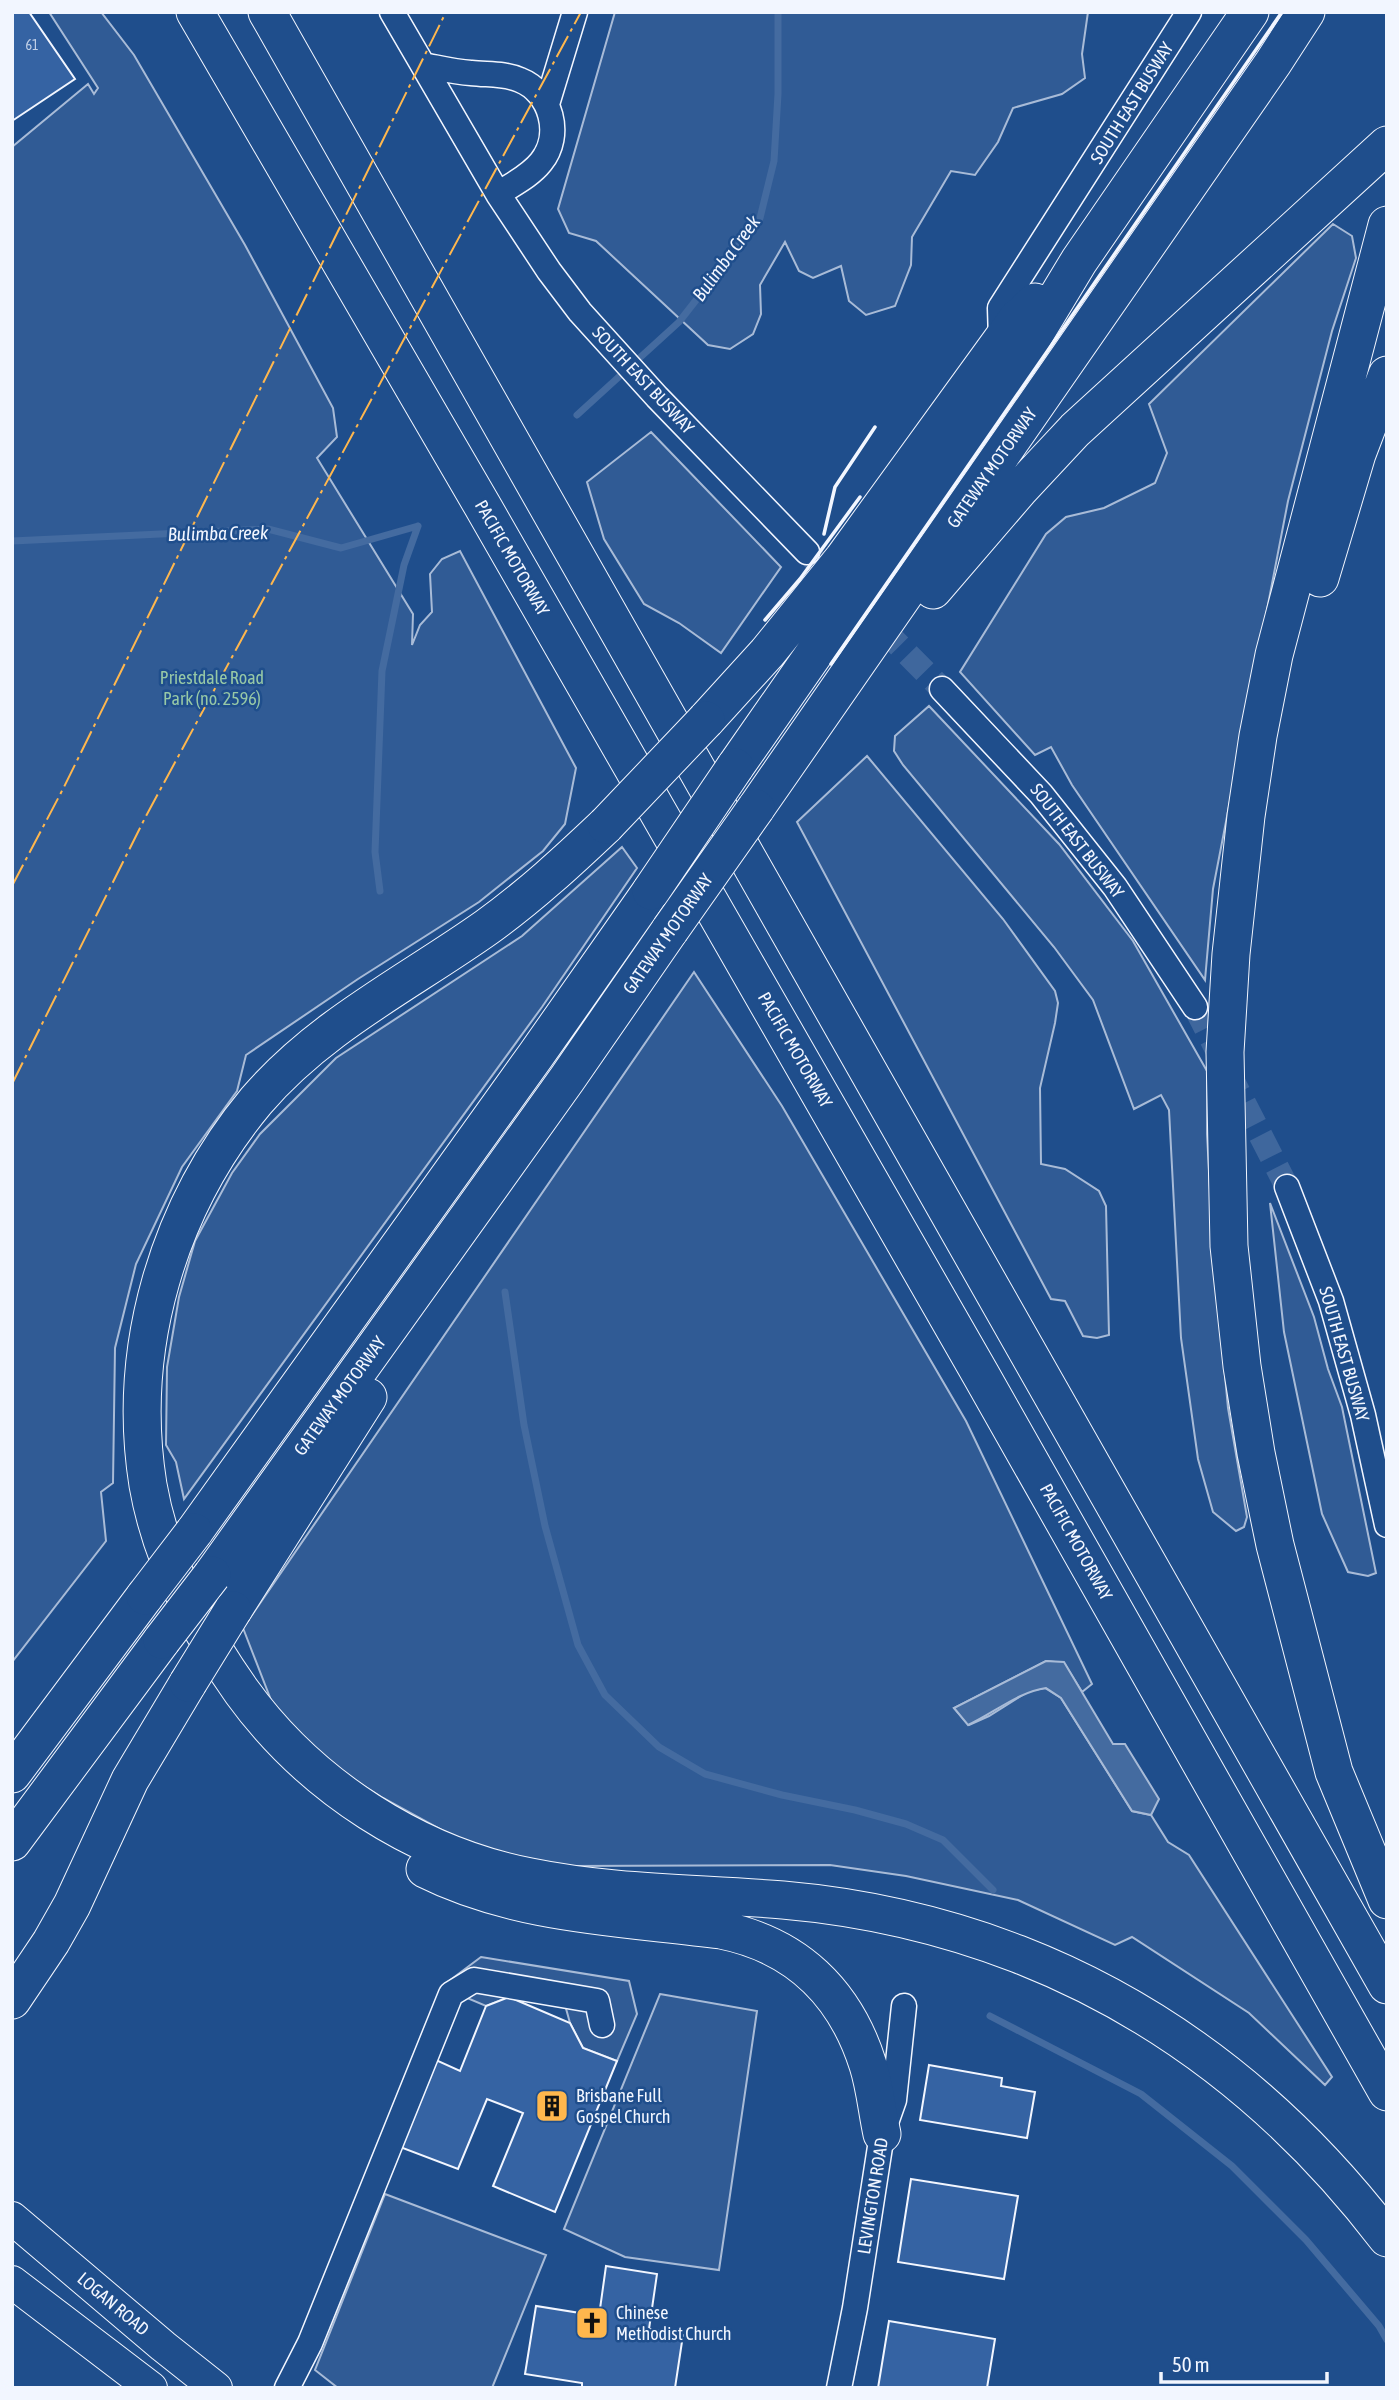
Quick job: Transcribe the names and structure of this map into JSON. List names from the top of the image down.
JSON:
{
  "streets": {
    "highway": ["GATEWAY MOTORWAY", "PACIFIC MOTORWAY"],
    "main road": ["LOGAN ROAD"],
    "street": ["SOUTH EAST BUSWAY", "LEVINGTON ROAD"]
  },
  "water": ["Bulimba Creek"],
  "parks": ["Priestdale Road Park (no. 2596)"],
  "places": {
    "building": ["Brisbane Full Gospel Church"],
    "church": ["Chinese Methodist Church"]
  },
  "house_numbers": ["61"],
  "scale_bar": "50 m"
}
